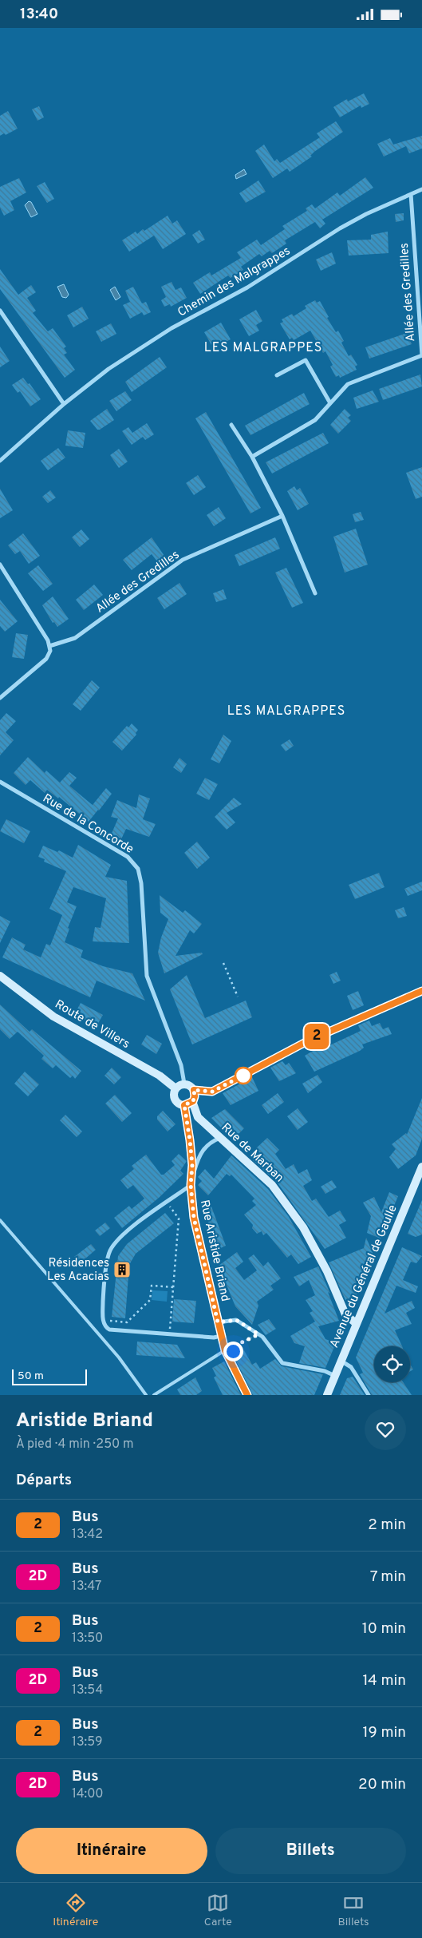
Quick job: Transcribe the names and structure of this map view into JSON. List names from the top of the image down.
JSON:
{
  "streets": {
    "main road": [
      "Route de Villers",
      "Rue de Marban",
      "Rue Aristide Briand",
      "Avenue du Général de Gaulle"
    ],
    "street": ["Chemin des Malgrappes", "Allée des Gredilles", "Rue de la Concorde"]
  },
  "crossings": [
    ["Chemin des Malgrappes", "Allée des Gredilles"],
    ["Rue de la Concorde", "Route de Villers"],
    ["Rue de la Concorde", "Rue de Marban"],
    ["Rue de la Concorde", "Rue Aristide Briand"],
    ["Route de Villers", "Rue de Marban"],
    ["Route de Villers", "Rue Aristide Briand"],
    ["Rue de Marban", "Rue Aristide Briand"],
    ["Rue de Marban", "Avenue du Général de Gaulle"]
  ],
  "districts": ["LES MALGRAPPES", "LES MALGRAPPES"],
  "places": {
    "building": ["Résidences Les Acacias"]
  },
  "lines": ["bus line 2"],
  "scale_bar": "50 m",
  "page": {
    "status": "13:40",
    "on_map": "2",
    "scale": "50 m",
    "heading": [
      ["Aristide Briand", "À pied · 4 min · 250 m"],
      "Départs"
    ],
    "list": [
      {
        "mark": "2",
        "name": "Bus",
        "note": "13:42",
        "value": "2 min"
      },
      {
        "mark": "2D",
        "name": "Bus",
        "note": "13:47",
        "value": "7 min"
      },
      {
        "mark": "2",
        "name": "Bus",
        "note": "13:50",
        "value": "10 min"
      },
      {
        "mark": "2D",
        "name": "Bus",
        "note": "13:54",
        "value": "14 min"
      },
      {
        "mark": "2",
        "name": "Bus",
        "note": "13:59",
        "value": "19 min"
      },
      {
        "mark": "2D",
        "name": "Bus",
        "note": "14:00",
        "value": "20 min"
      }
    ],
    "buttons": ["Itinéraire", "Billets"],
    "tabs": ["Itinéraire", "Carte", "Billets"]
  }
}
